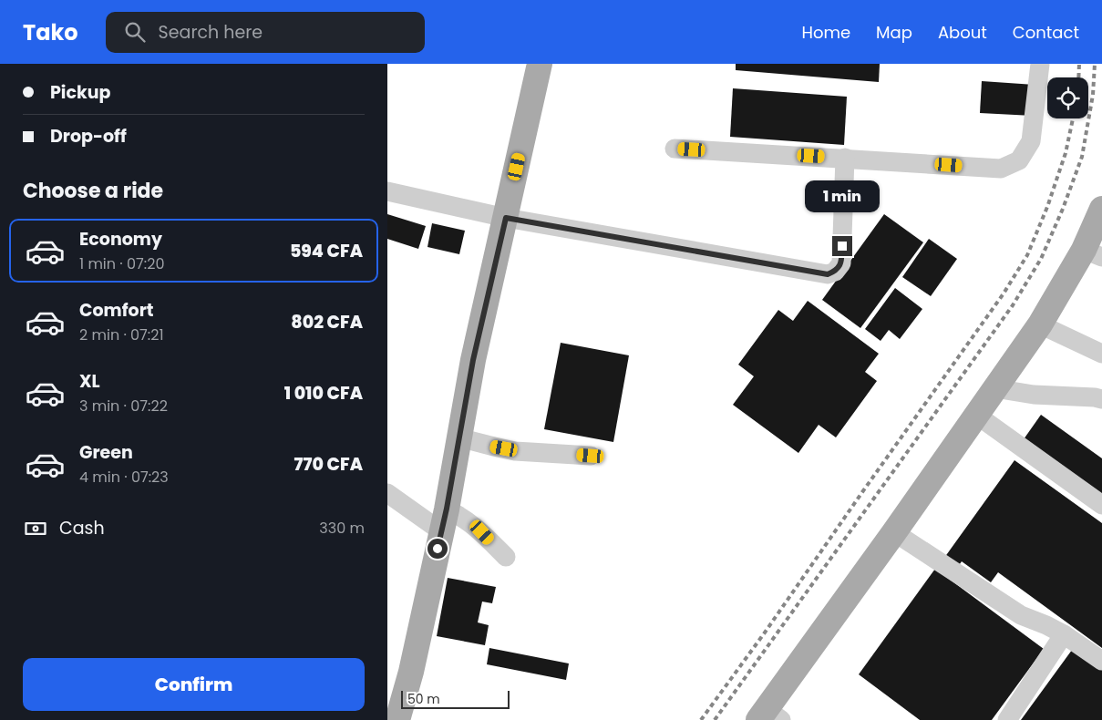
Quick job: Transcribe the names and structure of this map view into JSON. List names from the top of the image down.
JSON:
{
  "scale_bar": "50 m",
  "page": {
    "header": "Tako",
    "search": "Search here",
    "nav": [
      "Home",
      "Map",
      "About",
      "Contact"
    ],
    "banner": ["Pickup", "Drop-off"],
    "heading": "Choose a ride",
    "bubble": "1 min",
    "list": [
      {
        "name": "Economy",
        "note": "1 min · 07:20",
        "value": "594 CFA"
      },
      {
        "name": "Comfort",
        "note": "2 min · 07:21",
        "value": "802 CFA"
      },
      {
        "name": "XL",
        "note": "3 min · 07:22",
        "value": "1 010 CFA"
      },
      {
        "name": "Green",
        "note": "4 min · 07:23",
        "value": "770 CFA"
      }
    ],
    "pay": ["Cash", "330 m"],
    "buttons": "Confirm",
    "scale": "50 m"
  }
}
